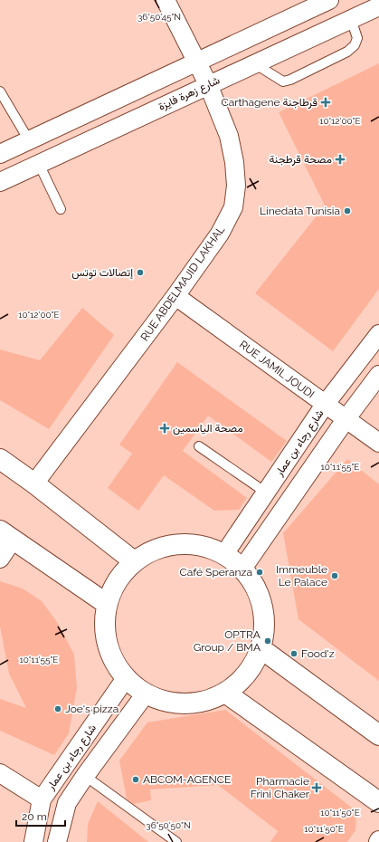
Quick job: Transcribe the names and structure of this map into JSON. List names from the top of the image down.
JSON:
{
  "streets": {
    "street": [
      "شارع زهرة فايزة",
      "RUE ABDELMAJID LAKHAL",
      "RUE JAMIL JOUDI",
      "شارع رجاء بن عمار"
    ]
  },
  "crossings": [
    ["شارع زهرة فايزة", "RUE ABDELMAJID LAKHAL"],
    ["RUE ABDELMAJID LAKHAL", "RUE JAMIL JOUDI"],
    ["RUE JAMIL JOUDI", "شارع رجاء بن عمار"]
  ],
  "places": {
    "health": [
      "Carthagene قرطاجنة",
      "مصحة قرطجنة",
      "مصحة الياسمين",
      "Pharmacie Frini Chaker"
    ],
    "other": [
      "Linedata Tunisia",
      "إتصالات توتس",
      "Café Speranza",
      "Immeuble Le Palace",
      "OPTRA Group / BMA",
      "Food'z",
      "Joe's pizza",
      "ABCOM-AGENCE"
    ]
  },
  "scale_bar": "20 m",
  "coordinates": [
    "36°50'45\"N",
    "10°12'00\"E",
    "10°11'55\"E",
    "10°11'50\"E",
    "36°50'50\"N"
  ]
}
